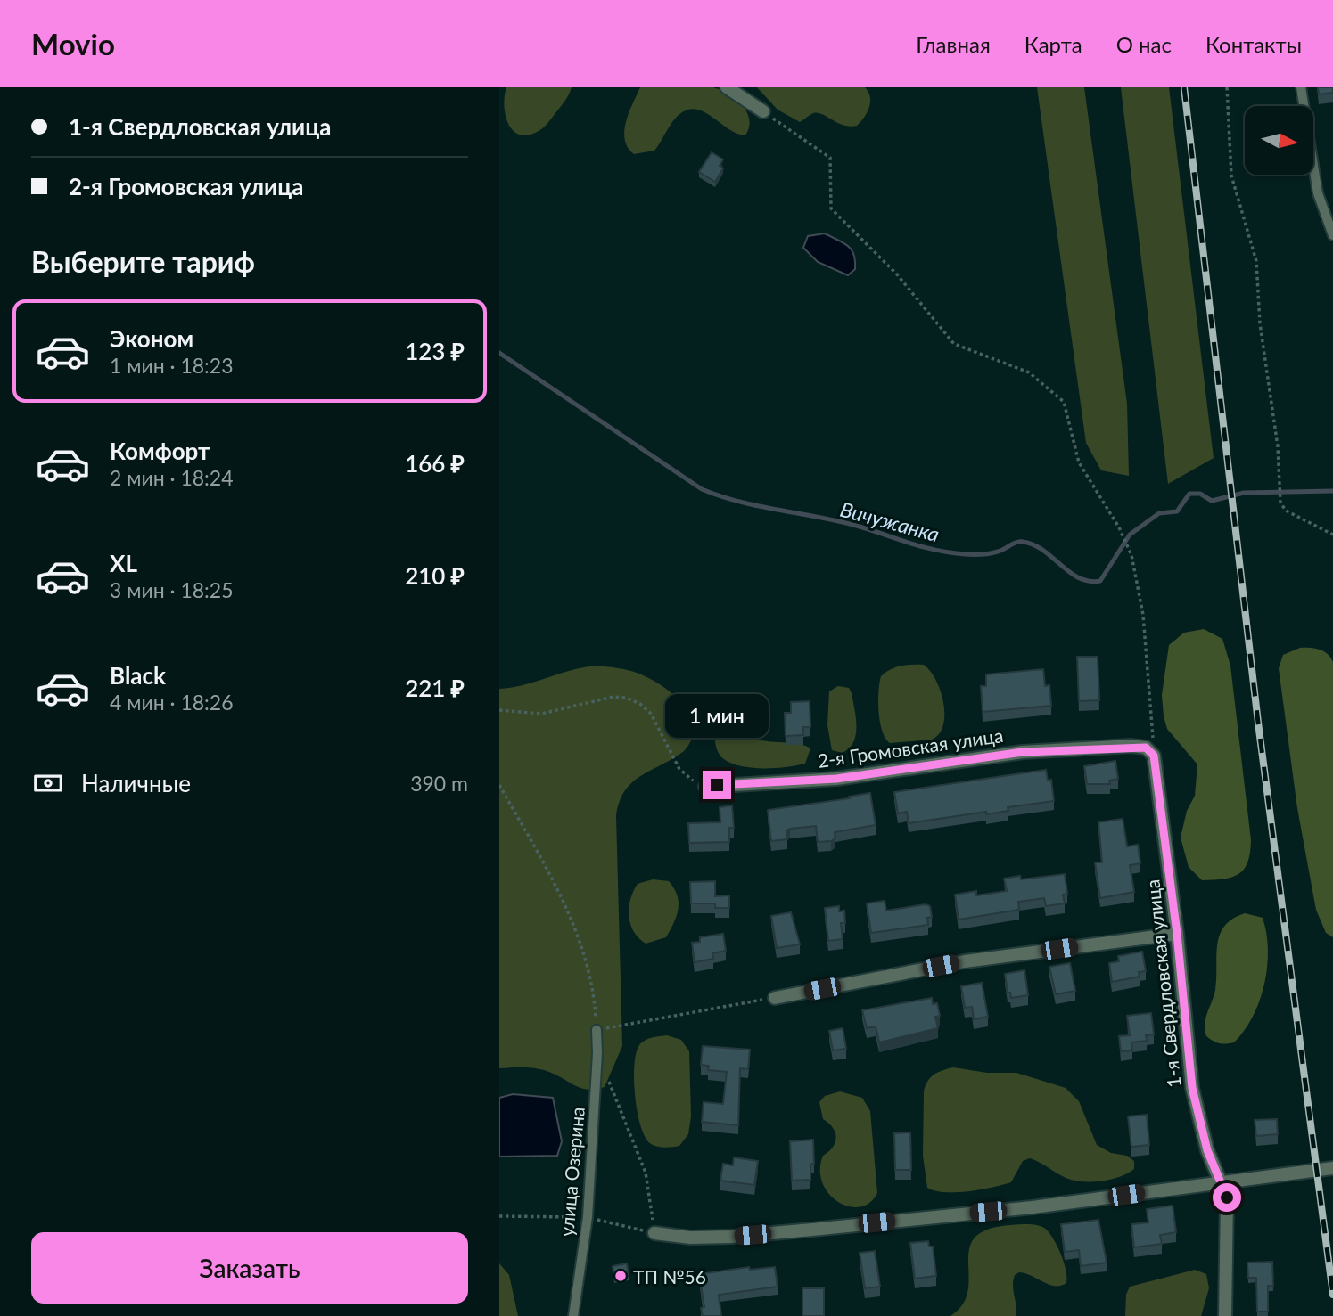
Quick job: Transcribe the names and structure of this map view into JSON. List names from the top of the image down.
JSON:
{
  "streets": {
    "street": ["2-я Громовская улица", "1-я Свердловская улица"],
    "lane": ["улица Озерина"]
  },
  "crossings": [
    ["2-я Громовская улица", "1-я Свердловская улица"]
  ],
  "water": ["Вичужанка"],
  "places": ["ТП №56"],
  "north": "right",
  "page": {
    "header": "Movio",
    "nav": [
      "Главная",
      "Карта",
      "О нас",
      "Контакты"
    ],
    "banner": ["1-я Свердловская улица", "2-я Громовская улица"],
    "heading": "Выберите тариф",
    "list": [
      {
        "name": "Эконом",
        "note": "1 мин · 18:23",
        "value": "123 ₽"
      },
      {
        "name": "Комфорт",
        "note": "2 мин · 18:24",
        "value": "166 ₽"
      },
      {
        "name": "XL",
        "note": "3 мин · 18:25",
        "value": "210 ₽"
      },
      {
        "name": "Black",
        "note": "4 мин · 18:26",
        "value": "221 ₽"
      }
    ],
    "bubble": "1 мин",
    "pay": ["Наличные", "390 m"],
    "buttons": "Заказать"
  }
}
